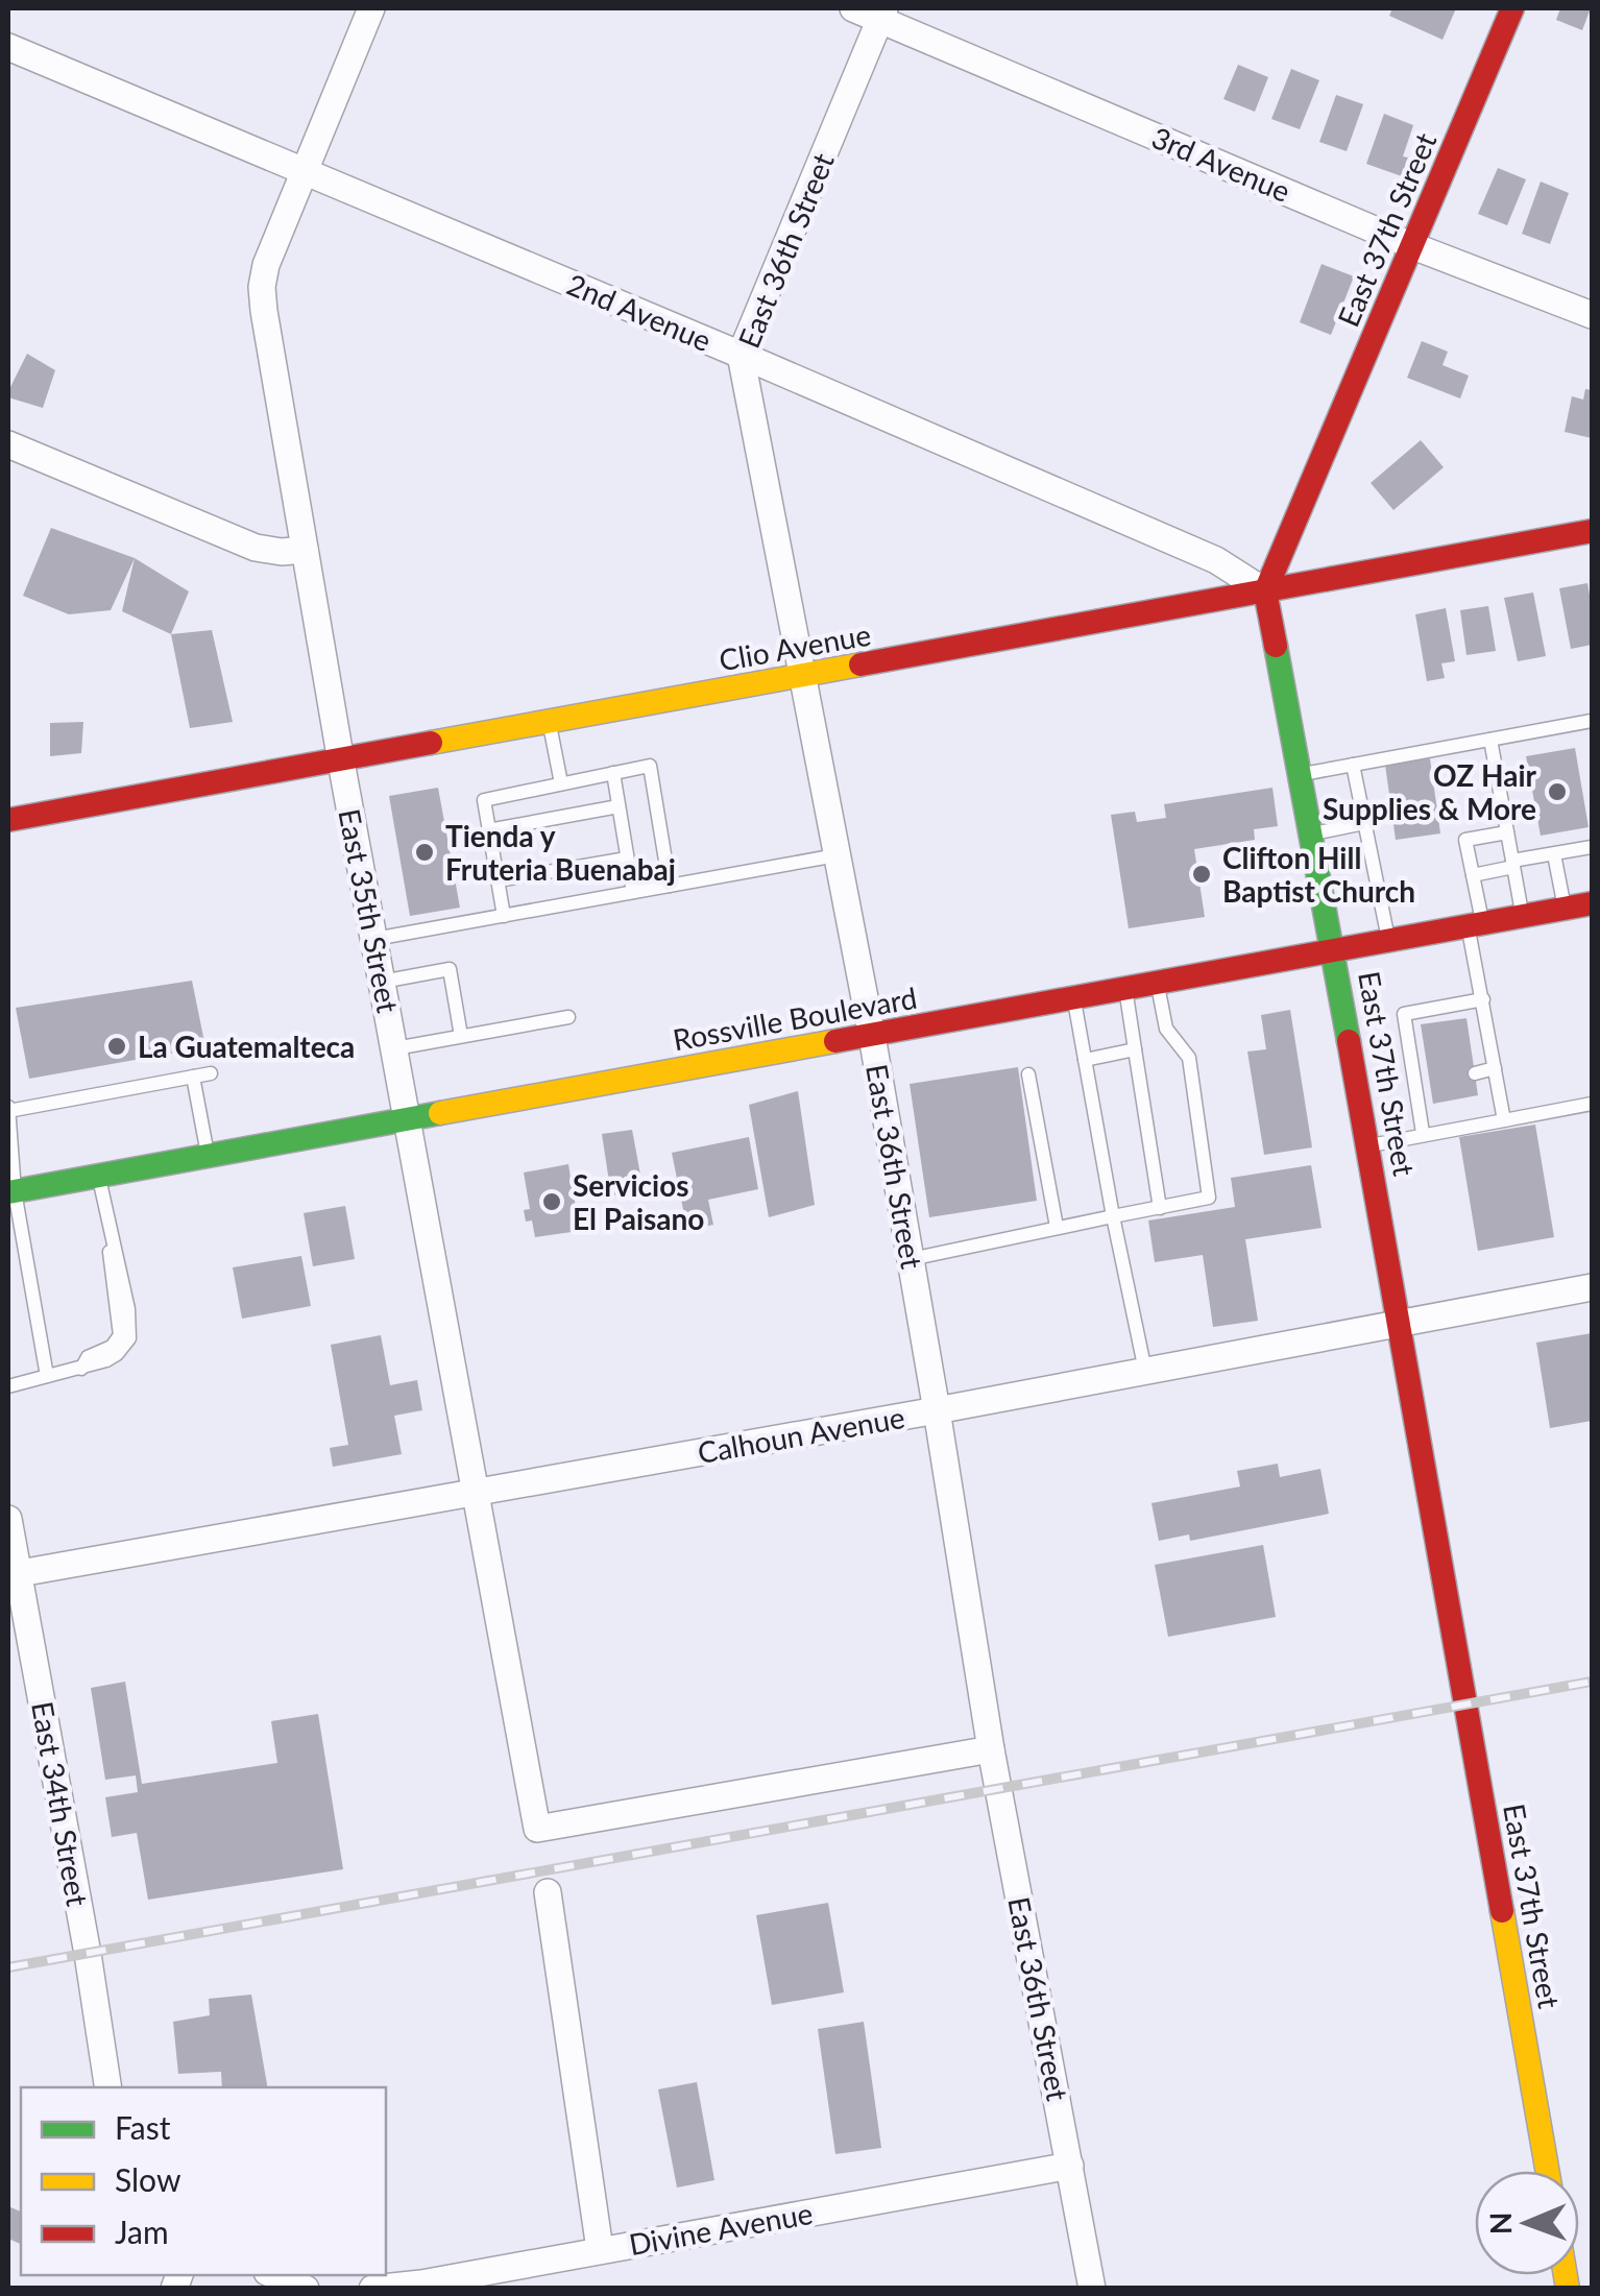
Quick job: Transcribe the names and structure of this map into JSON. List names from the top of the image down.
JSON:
{
  "streets": {
    "main road": ["East 37th Street", "Clio Avenue", "Rossville Boulevard"],
    "street": [
      "3rd Avenue",
      "East 36th Street",
      "2nd Avenue",
      "East 35th Street",
      "Calhoun Avenue",
      "East 34th Street",
      "Divine Avenue"
    ]
  },
  "crossings": [
    ["3rd Avenue", "East 37th Street"],
    ["3rd Avenue", "East 36th Street"],
    ["East 37th Street", "2nd Avenue"],
    ["East 37th Street", "Clio Avenue"],
    ["East 37th Street", "Rossville Boulevard"],
    ["East 37th Street", "Calhoun Avenue"],
    ["East 36th Street", "2nd Avenue"],
    ["East 36th Street", "Clio Avenue"],
    ["East 36th Street", "East 35th Street"],
    ["East 36th Street", "Rossville Boulevard"],
    ["East 36th Street", "Calhoun Avenue"],
    ["East 36th Street", "Divine Avenue"],
    ["2nd Avenue", "Clio Avenue"],
    ["2nd Avenue", "East 35th Street"],
    ["Clio Avenue", "East 35th Street"],
    ["East 35th Street", "Rossville Boulevard"],
    ["East 35th Street", "Calhoun Avenue"],
    ["Calhoun Avenue", "East 34th Street"]
  ],
  "places": [
    "OZ Hair Supplies & More",
    "Tienda y Fruteria Buenabaj",
    "Clifton Hill Baptist Church",
    "La Guatemalteca",
    "Servicios El Paisano"
  ],
  "legend": ["Fast", "Slow", "Jam"],
  "north": "left"
}
